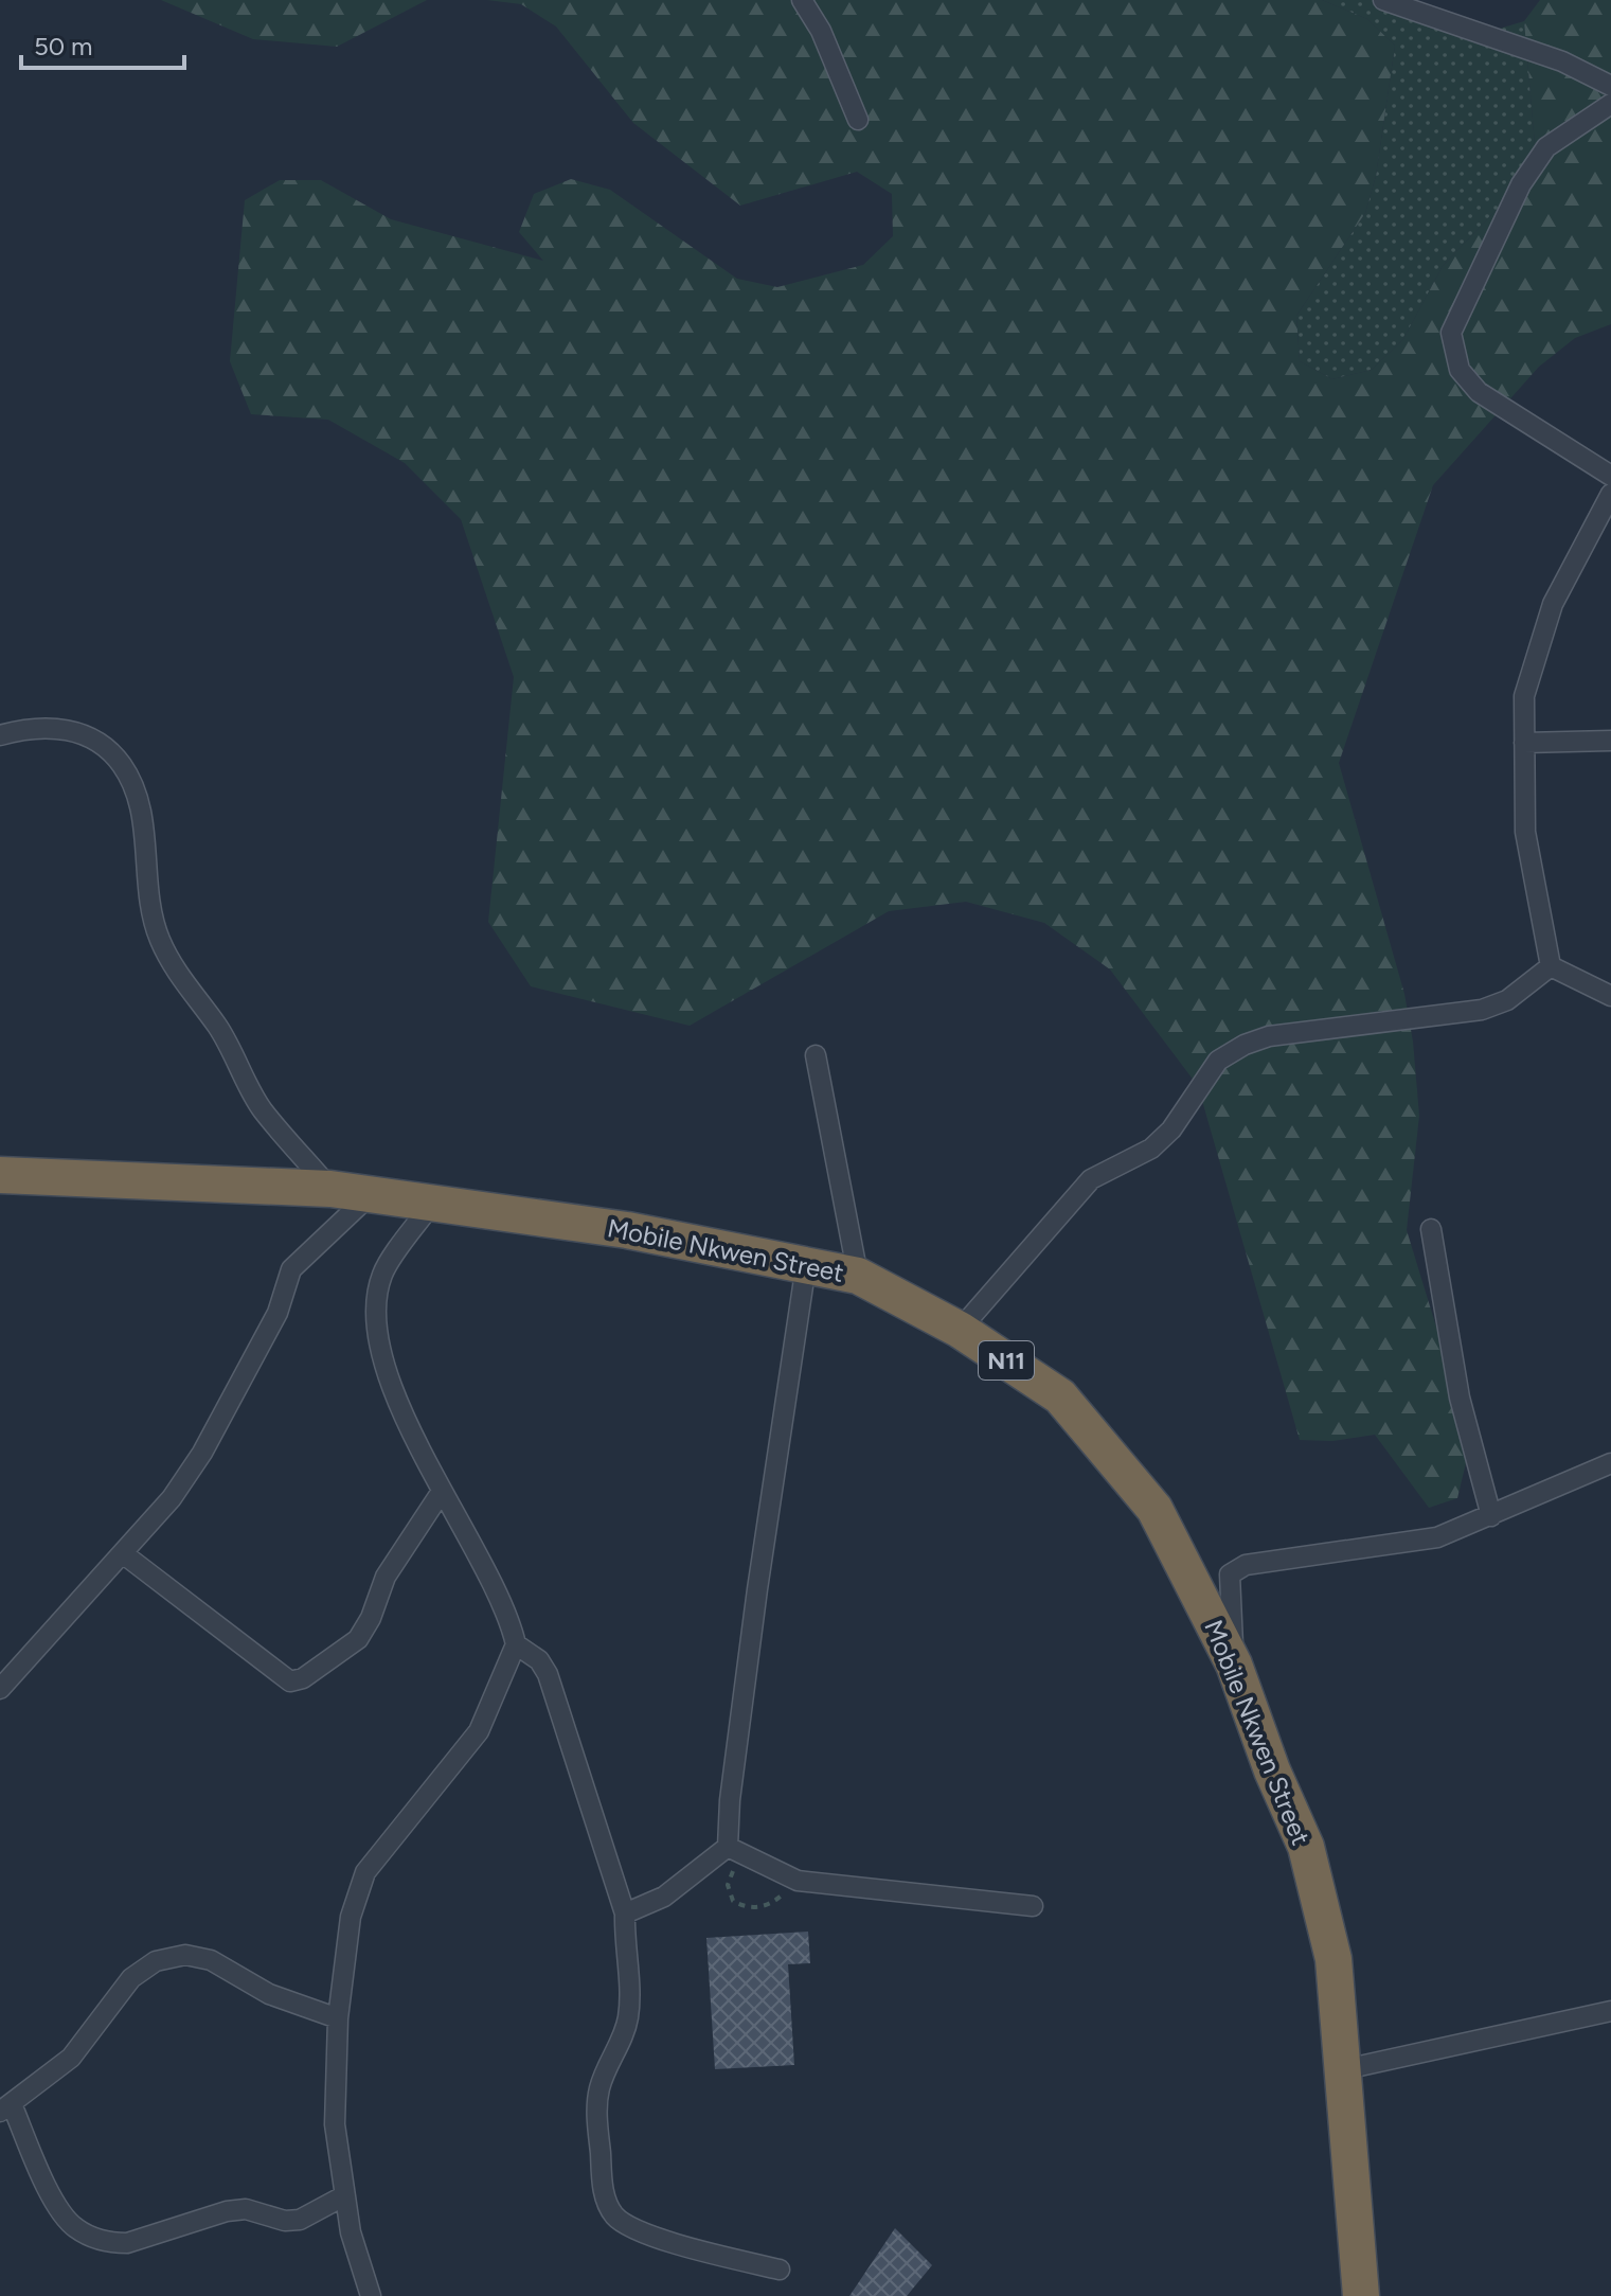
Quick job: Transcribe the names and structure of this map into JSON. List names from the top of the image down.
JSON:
{
  "streets": {
    "highway": ["Mobile Nkwen Street", "N11"]
  },
  "scale_bar": "50 m"
}
